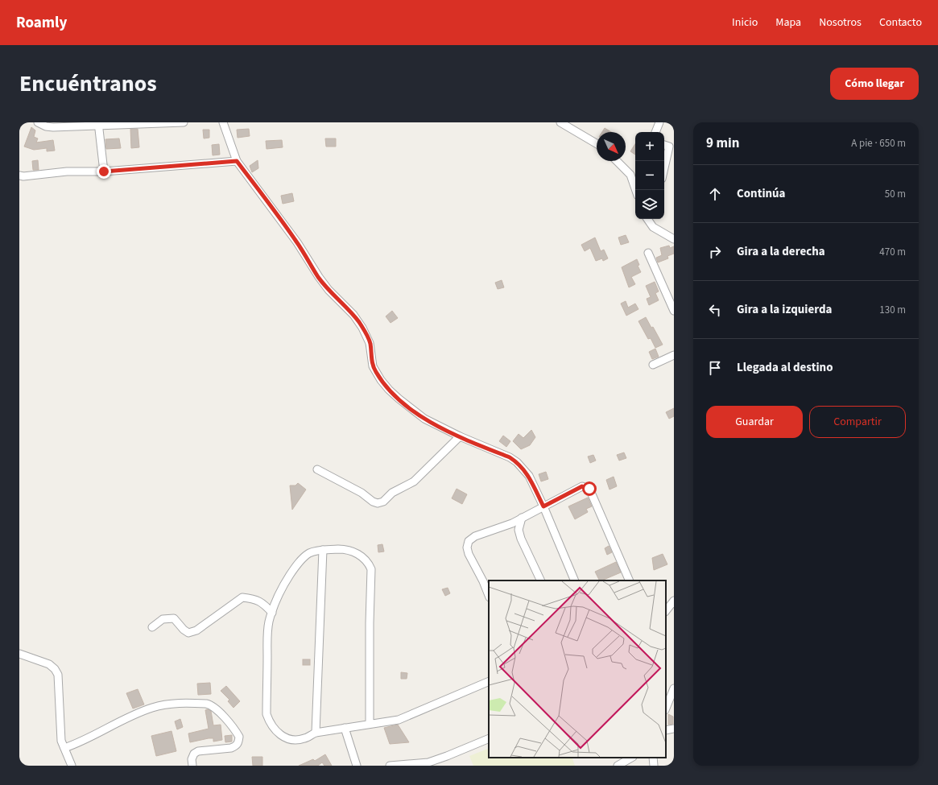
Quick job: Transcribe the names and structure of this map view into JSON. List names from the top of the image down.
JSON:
{
  "north": "bottom right",
  "page": {
    "header": "Roamly",
    "nav": [
      "Inicio",
      "Mapa",
      "Nosotros",
      "Contacto"
    ],
    "title": "Encuéntranos",
    "buttons": [
      "Cómo llegar",
      ["Guardar", "Compartir"]
    ],
    "heading": ["9 min", "A pie · 650 m"],
    "map_buttons": ["+", "−"],
    "list": [
      ["Continúa", "50 m"],
      ["Gira a la derecha", "470 m"],
      ["Gira a la izquierda", "130 m"],
      "Llegada al destino"
    ]
  }
}
